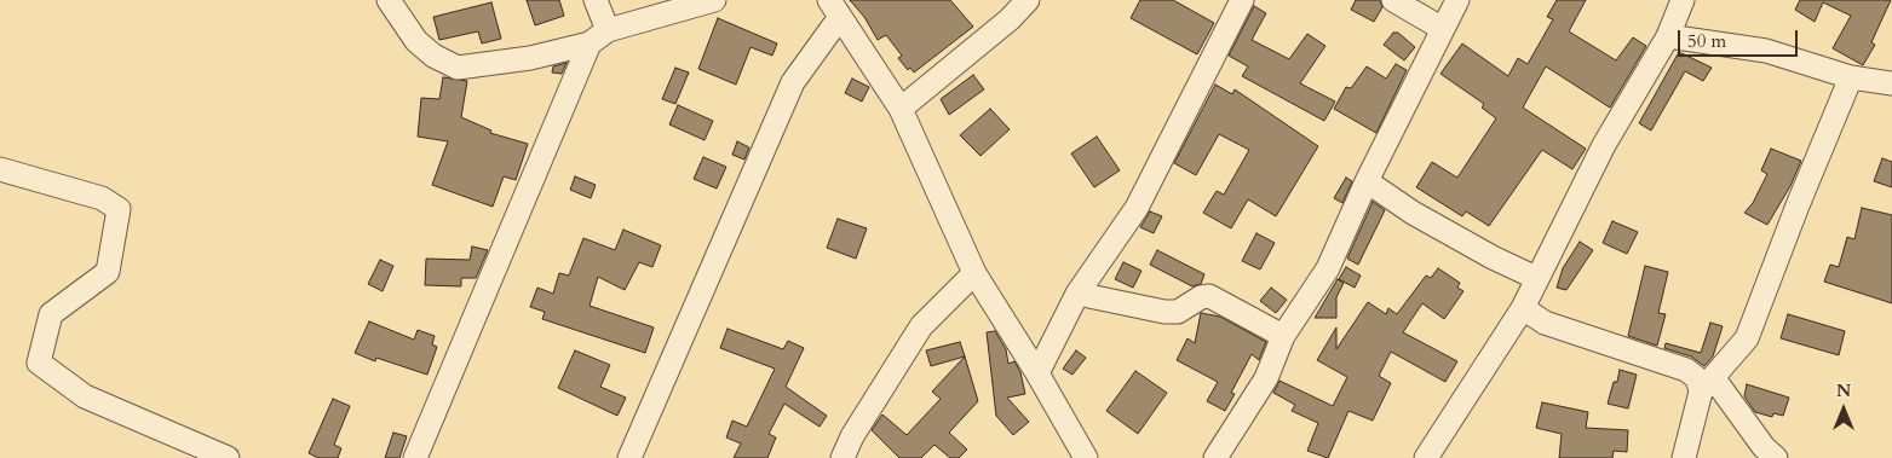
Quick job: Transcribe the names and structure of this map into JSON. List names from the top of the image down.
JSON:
{
  "scale_bar": "50 m",
  "north": "top"
}
